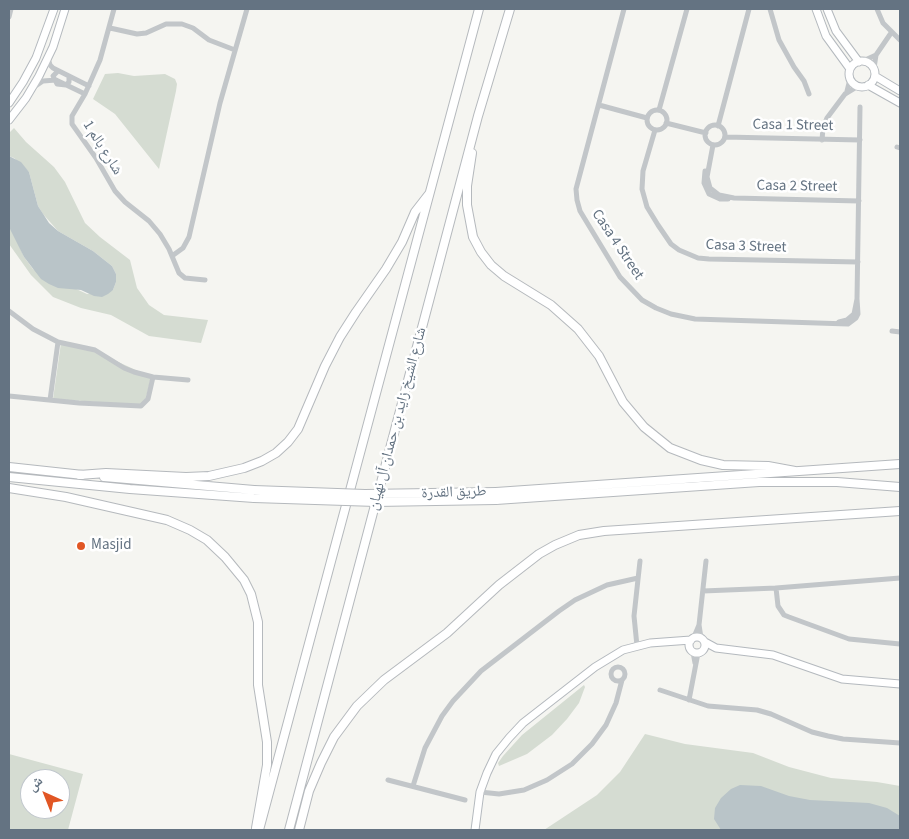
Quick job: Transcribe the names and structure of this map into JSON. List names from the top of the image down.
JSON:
{
  "streets": {
    "main road": ["شارع الشيخ زايد بن حمدان آل نهيان", "طريق القدرة"],
    "street": [
      "Casa 1 Street",
      "شارع بالم 1",
      "Casa 2 Street",
      "Casa 4 Street",
      "Casa 3 Street"
    ]
  },
  "crossings": [
    ["Casa 1 Street", "Casa 2 Street"],
    ["Casa 1 Street", "Casa 4 Street"],
    ["Casa 2 Street", "Casa 4 Street"],
    ["Casa 4 Street", "Casa 3 Street"]
  ],
  "places": ["Masjid"],
  "north": "top left"
}
